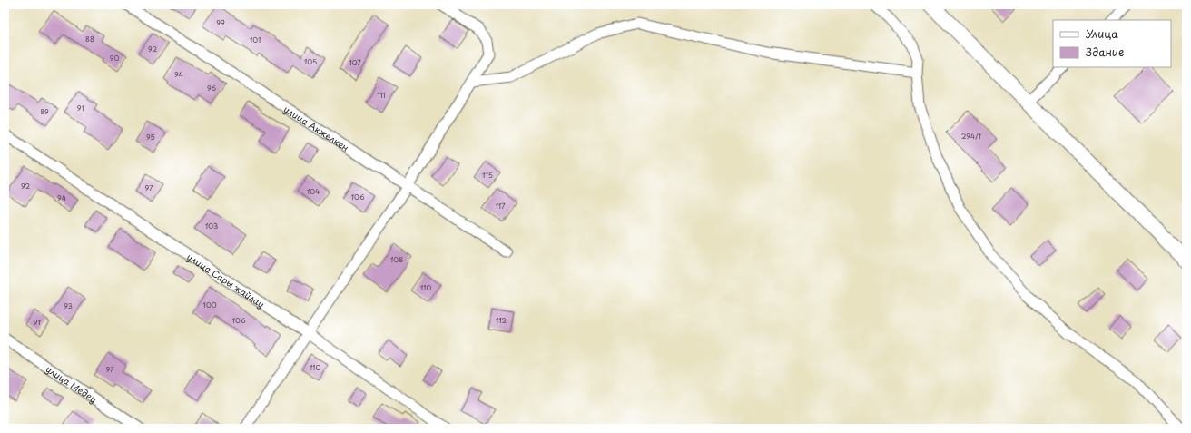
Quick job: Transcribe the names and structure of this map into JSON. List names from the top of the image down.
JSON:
{
  "streets": {
    "street": ["улица Акжелкен", "улица Сары жайлау", "улица Медеу"]
  },
  "house_numbers": [
    "99",
    "88",
    "101",
    "92",
    "90",
    "105",
    "107",
    "94",
    "96",
    "111",
    "91",
    "89",
    "294/1",
    "95",
    "115",
    "92",
    "97",
    "104",
    "106",
    "94",
    "117",
    "103",
    "108",
    "110",
    "100",
    "93",
    "106",
    "112",
    "91",
    "110",
    "97"
  ],
  "legend": ["Улица", "Здание"]
}
